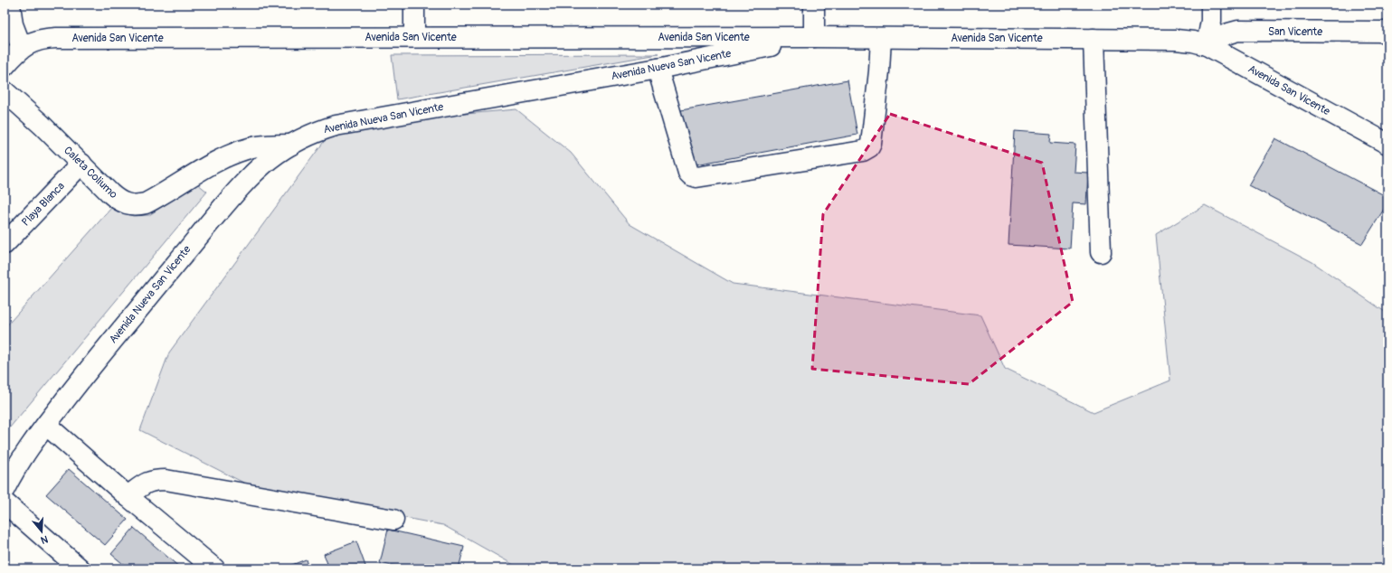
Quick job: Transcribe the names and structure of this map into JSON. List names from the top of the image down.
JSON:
{
  "streets": {
    "street": [
      "San Vicente",
      "Avenida San Vicente",
      "Avenida Nueva San Vicente",
      "Caleta Coliumo",
      "Playa Blanca"
    ]
  },
  "crossings": [
    ["San Vicente", "Avenida San Vicente"],
    ["Avenida San Vicente", "Avenida Nueva San Vicente"],
    ["Avenida Nueva San Vicente", "Caleta Coliumo"],
    ["Caleta Coliumo", "Playa Blanca"]
  ],
  "north": "bottom"
}
